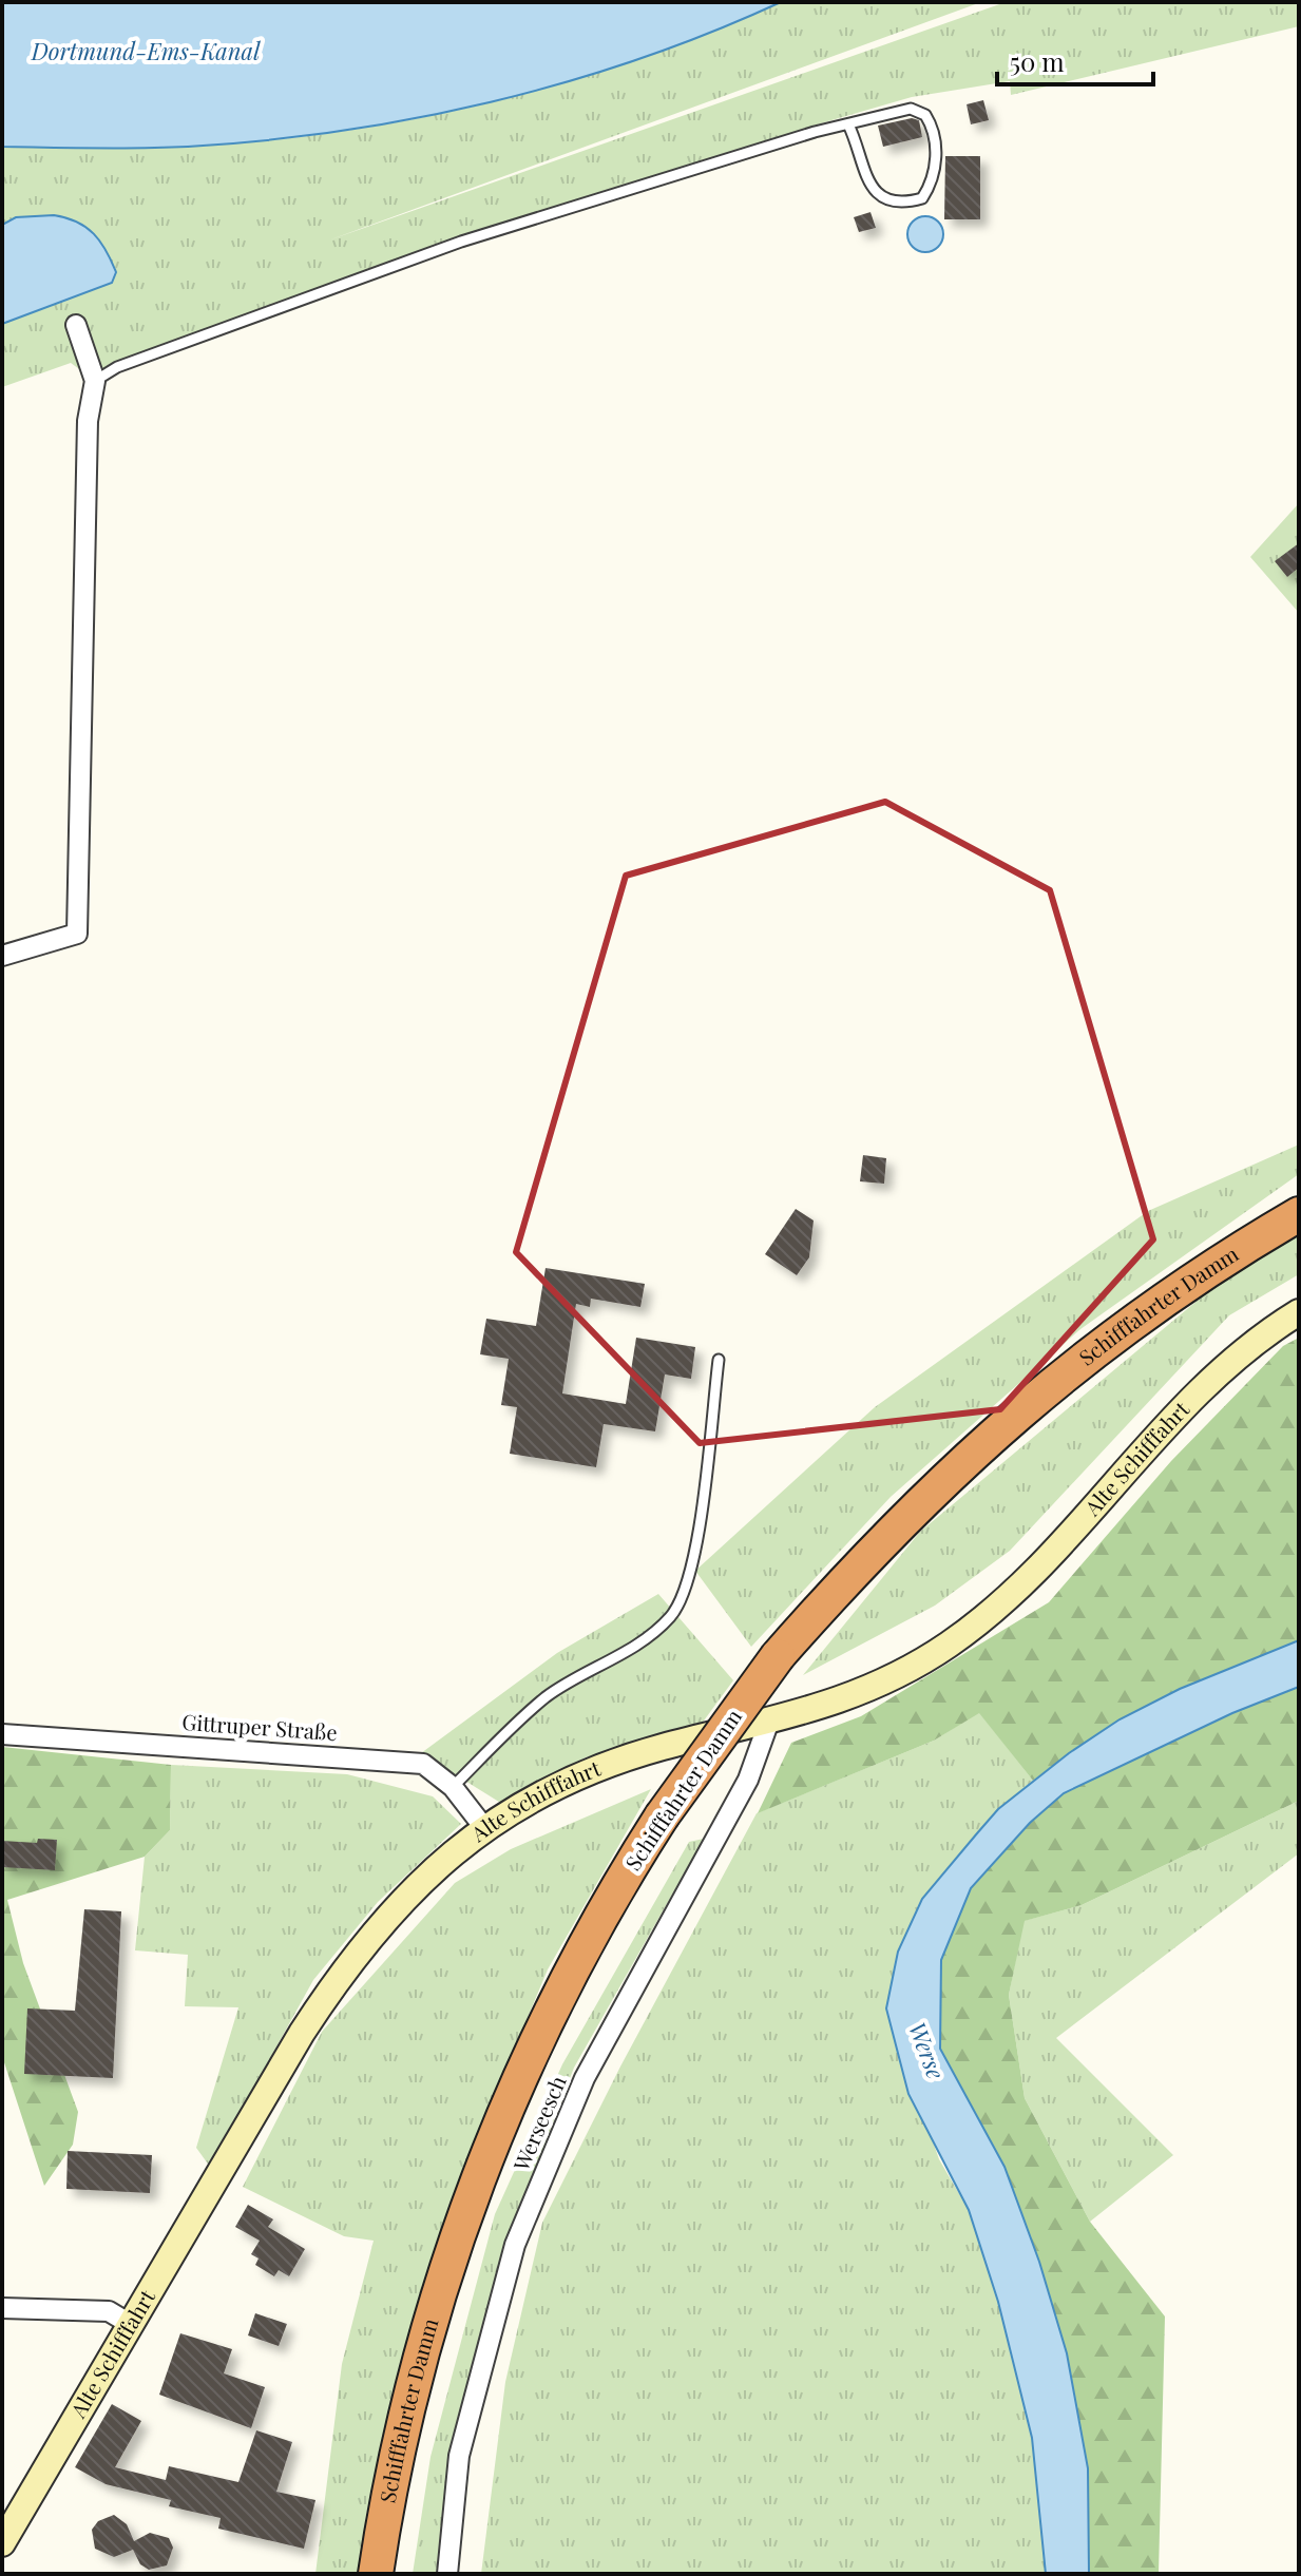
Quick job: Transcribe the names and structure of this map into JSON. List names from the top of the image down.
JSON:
{
  "streets": {
    "highway": ["Schifffahrter Damm"],
    "street": ["Alte Schifffahrt", "Gittruper Straße", "Werseesch"]
  },
  "crossings": [
    ["Alte Schifffahrt", "Gittruper Straße"],
    ["Alte Schifffahrt", "Werseesch"]
  ],
  "water": ["Dortmund-Ems-Kanal", "Werse"],
  "scale_bar": "50 m"
}
